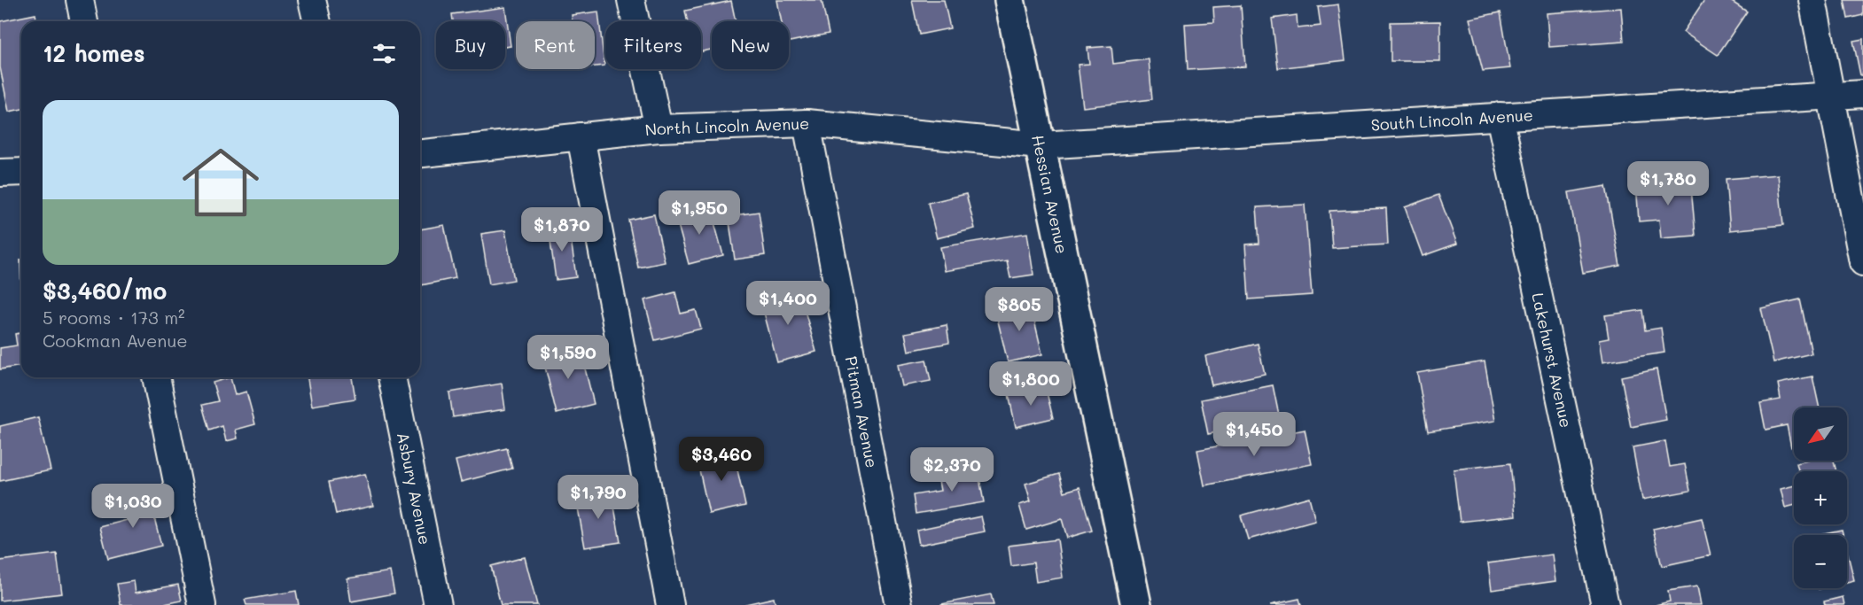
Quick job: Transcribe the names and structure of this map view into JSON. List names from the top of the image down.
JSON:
{
  "streets": {
    "main road": ["Hessian Avenue"],
    "street": [
      "South Lincoln Avenue",
      "North Lincoln Avenue",
      "Lakehurst Avenue",
      "Pitman Avenue",
      "Asbury Avenue"
    ]
  },
  "crossings": [
    ["South Lincoln Avenue", "North Lincoln Avenue"],
    ["South Lincoln Avenue", "Hessian Avenue"],
    ["South Lincoln Avenue", "Lakehurst Avenue"],
    ["North Lincoln Avenue", "Hessian Avenue"],
    ["North Lincoln Avenue", "Pitman Avenue"]
  ],
  "north": "bottom left",
  "page": {
    "chip": [
      "Buy",
      "Rent",
      "Filters",
      "New"
    ],
    "heading": "12 homes",
    "list": [
      {
        "name": "$3,460/mo",
        "note": "5 rooms · 173 m² · Cookman Avenue"
      }
    ],
    "price": [
      "$1,780",
      "$1,950",
      "$1,870",
      "$1,400",
      "$805",
      "$1,590",
      "$1,800",
      "$1,450",
      "$3,460",
      "$2,370",
      "$1,790",
      "$1,030"
    ],
    "map_buttons": ["+", "−"]
  }
}
